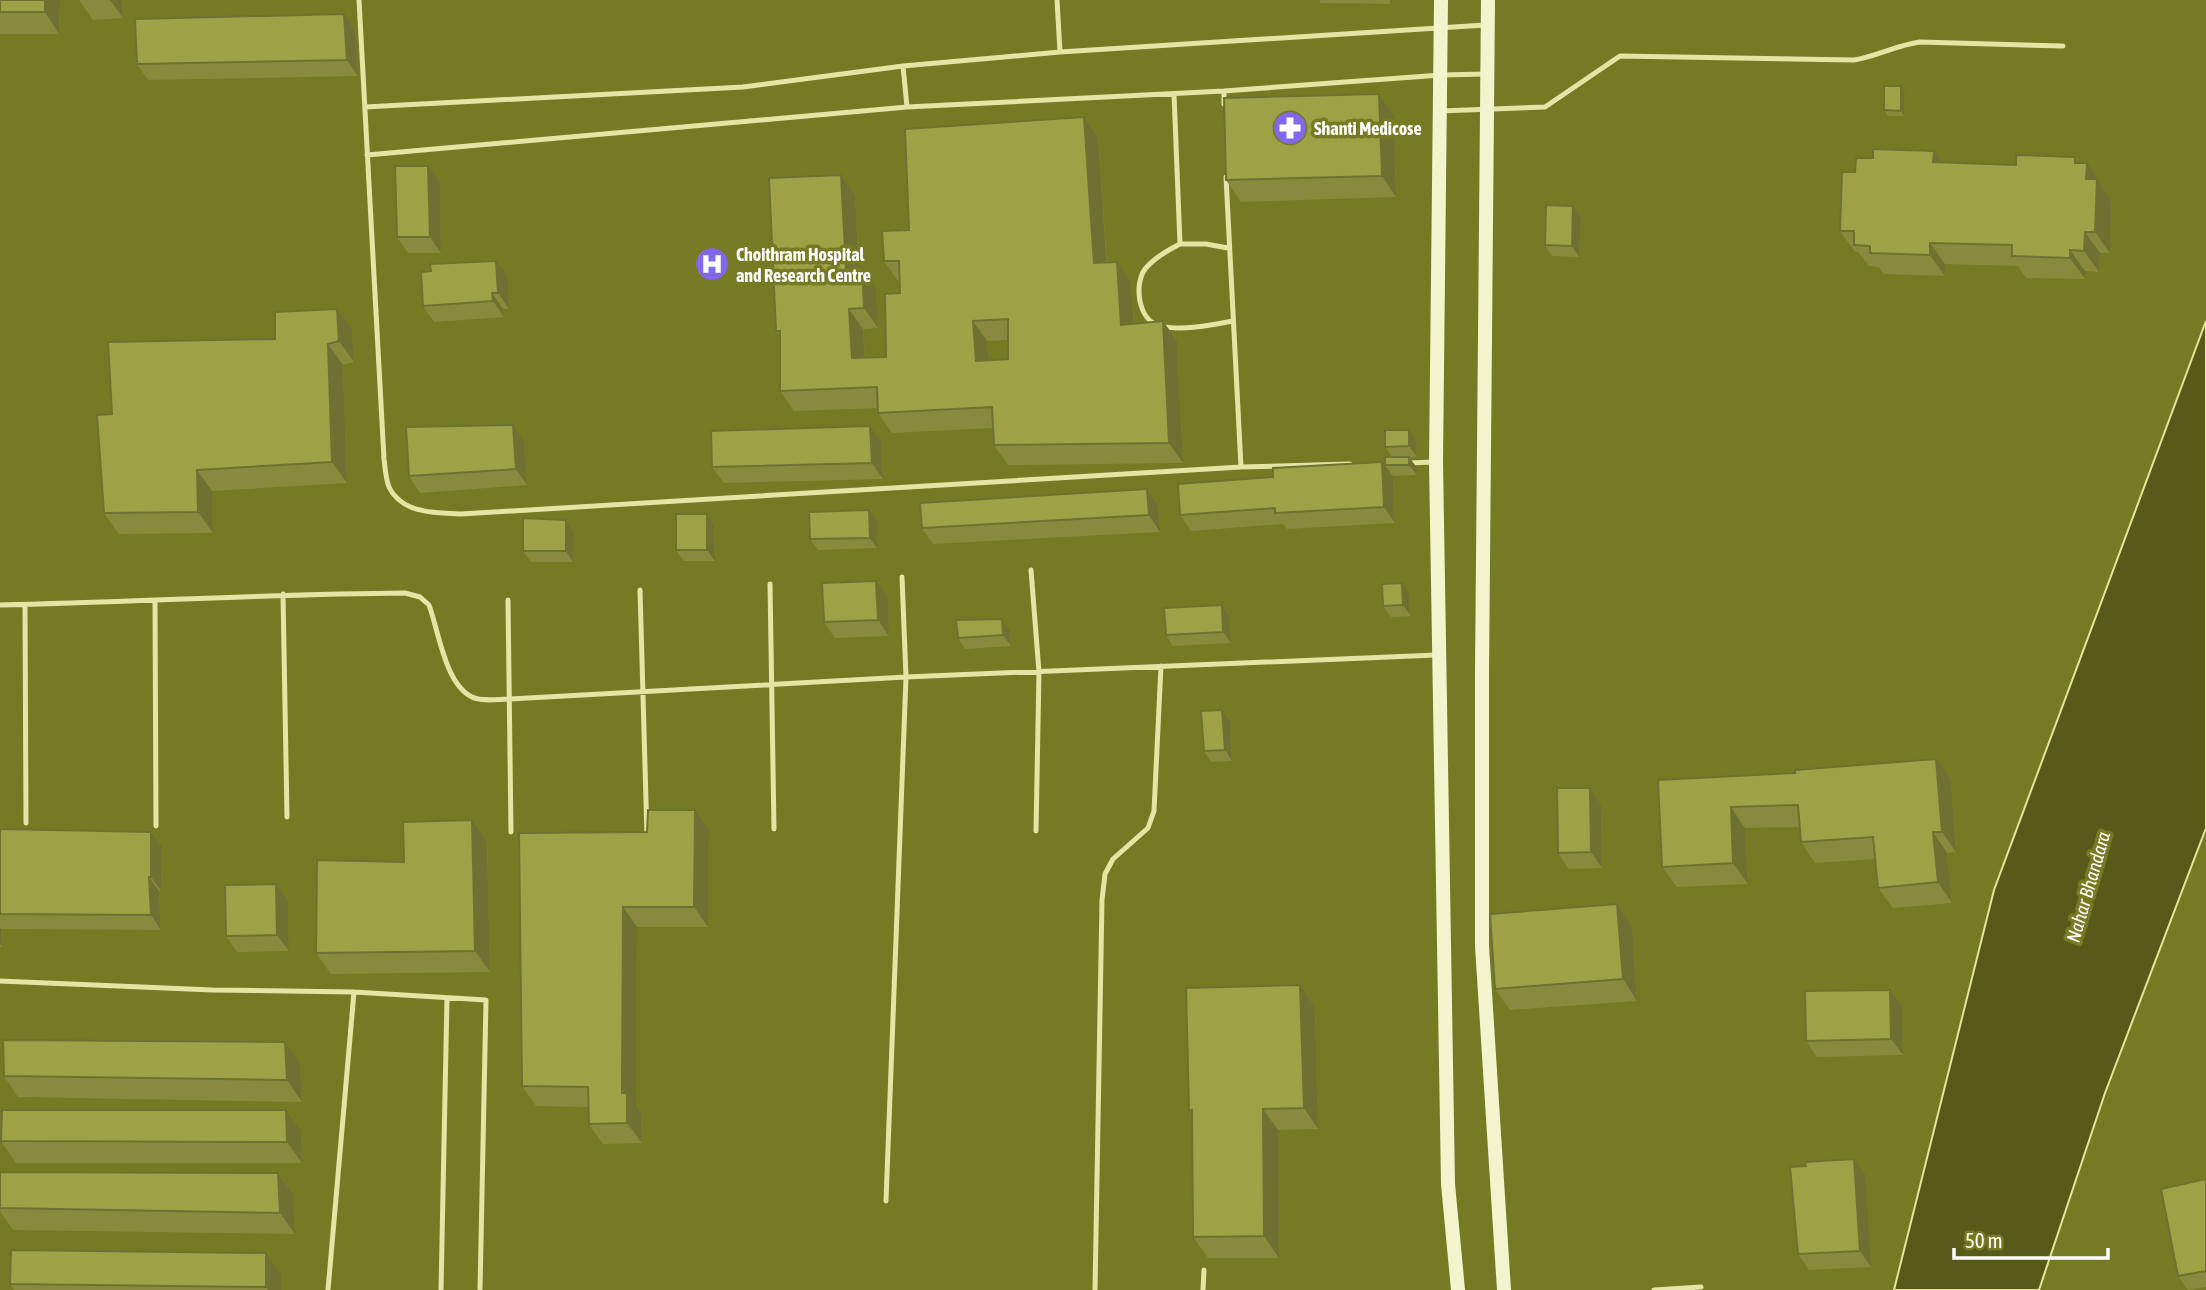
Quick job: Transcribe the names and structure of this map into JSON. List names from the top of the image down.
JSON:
{
  "water": ["Nahar Bhandara"],
  "places": {
    "pharmacy": ["Shanti Medicose"],
    "hospital": ["Choithram Hospital and Research Centre"]
  },
  "scale_bar": "50 m"
}
